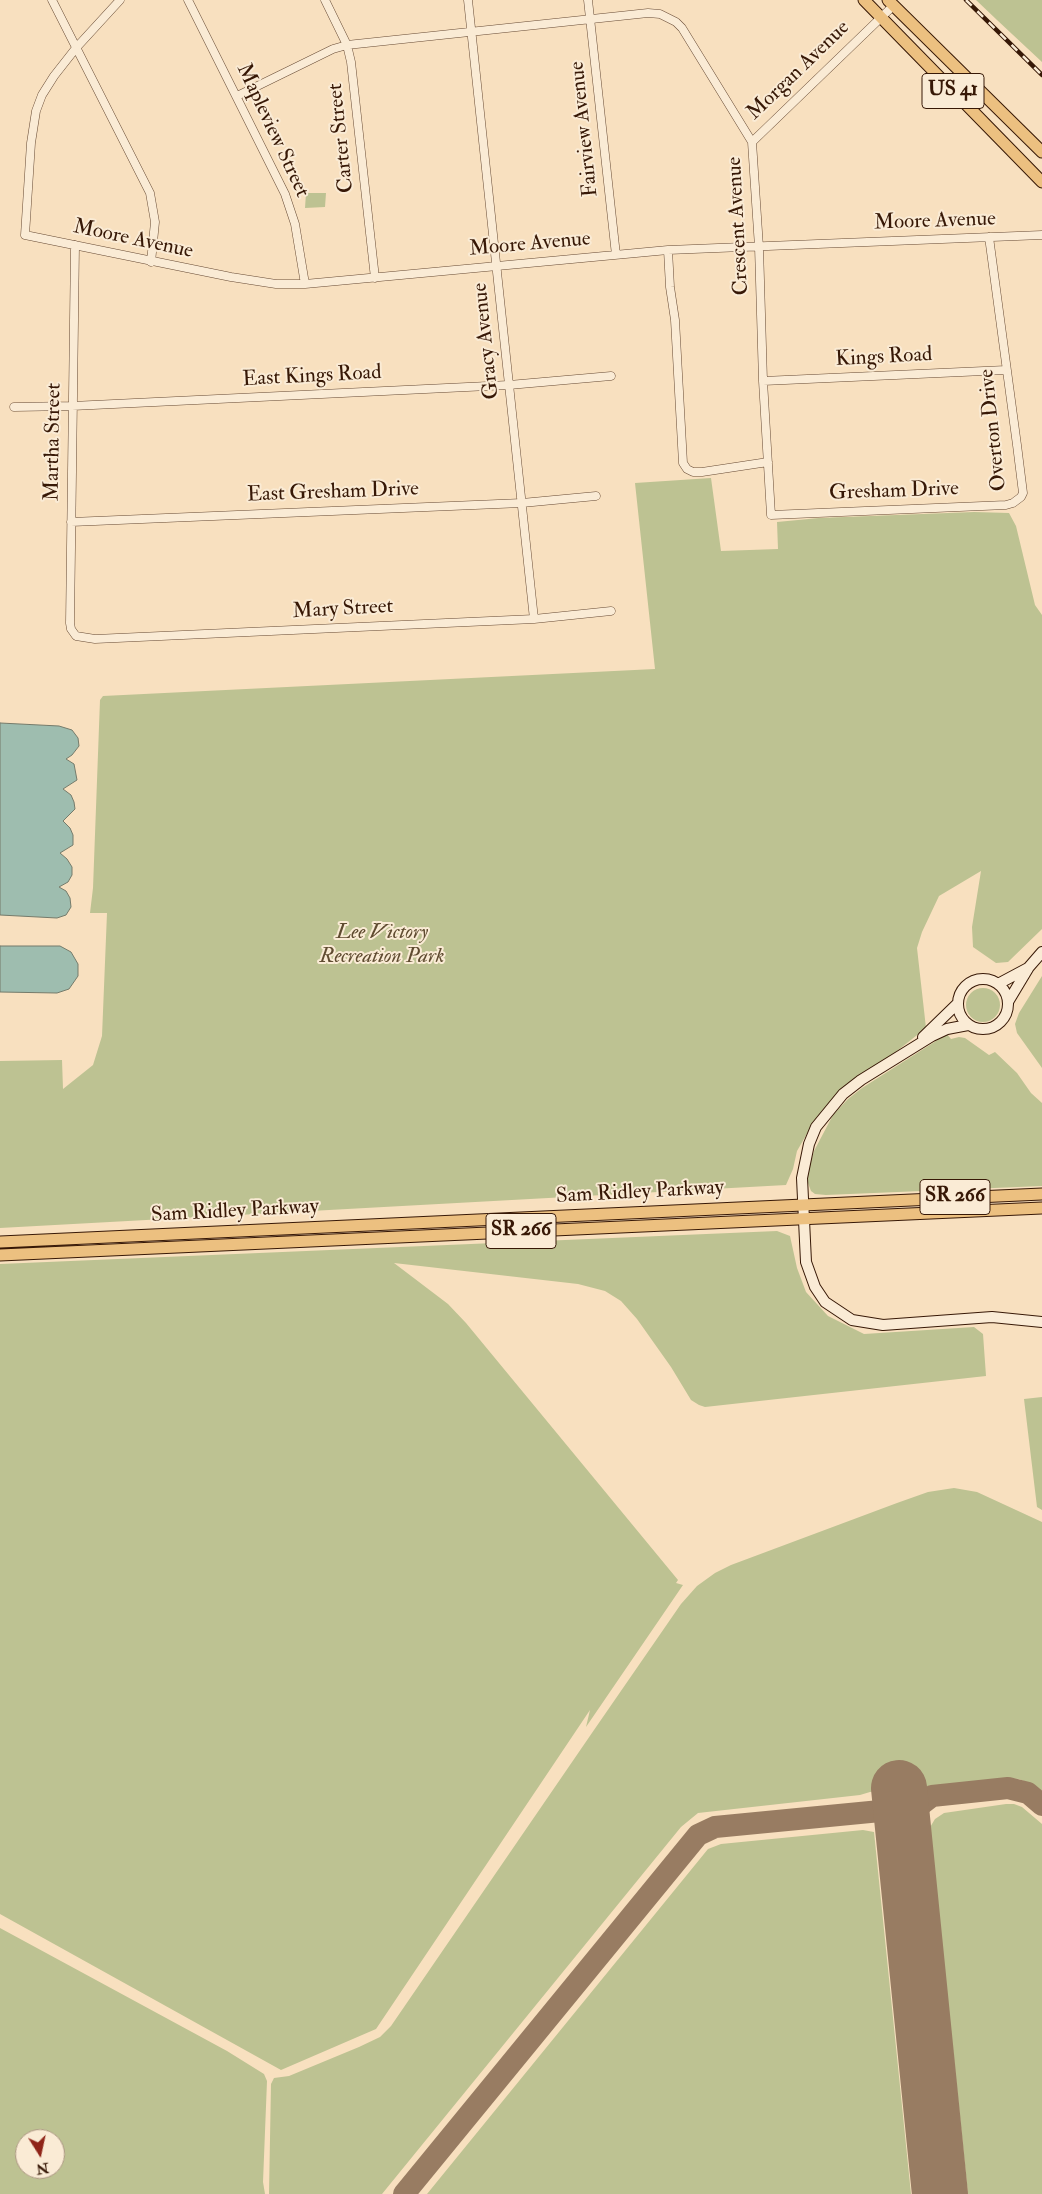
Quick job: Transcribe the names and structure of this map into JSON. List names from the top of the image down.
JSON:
{
  "streets": {
    "main road": ["US 41", "Sam Ridley Parkway", "SR 266"],
    "street": [
      "Morgan Avenue",
      "Fairview Avenue",
      "Mapleview Street",
      "Carter Street",
      "Moore Avenue",
      "Crescent Avenue",
      "Gracy Avenue",
      "Kings Road",
      "East Kings Road",
      "Overton Drive",
      "Martha Street",
      "Gresham Drive",
      "East Gresham Drive",
      "Mary Street"
    ]
  },
  "crossings": [
    ["Morgan Avenue", "US 41"],
    ["Morgan Avenue", "Crescent Avenue"],
    ["Fairview Avenue", "Moore Avenue"],
    ["Fairview Avenue", "Crescent Avenue"],
    ["Mapleview Street", "Moore Avenue"],
    ["Mapleview Street", "Crescent Avenue"],
    ["Carter Street", "Moore Avenue"],
    ["Carter Street", "Crescent Avenue"],
    ["Moore Avenue", "Crescent Avenue"],
    ["Moore Avenue", "Gracy Avenue"],
    ["Moore Avenue", "Overton Drive"],
    ["Moore Avenue", "Martha Street"],
    ["Crescent Avenue", "Gracy Avenue"],
    ["Crescent Avenue", "Kings Road"],
    ["Crescent Avenue", "Gresham Drive"],
    ["Gracy Avenue", "East Kings Road"],
    ["Gracy Avenue", "East Gresham Drive"],
    ["Gracy Avenue", "Mary Street"],
    ["Kings Road", "Overton Drive"],
    ["East Kings Road", "Martha Street"],
    ["Overton Drive", "Gresham Drive"],
    ["Martha Street", "East Gresham Drive"],
    ["Martha Street", "Mary Street"]
  ],
  "parks": ["Lee Victory Recreation Park"],
  "north": "bottom"
}
